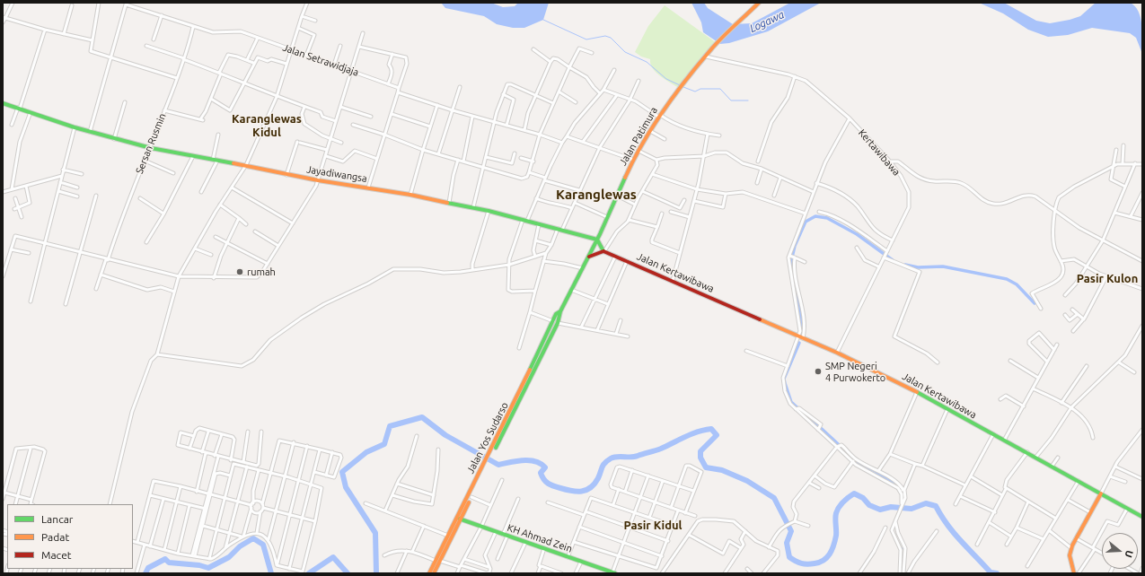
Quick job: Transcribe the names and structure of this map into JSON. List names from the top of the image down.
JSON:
{
  "streets": {
    "main road": [
      "Jalan Patimura",
      "Jayadiwangsa",
      "Jalan Kertawibawa",
      "Jalan Yos Sudarso",
      "KH Ahmad Zein"
    ],
    "street": ["Jalan Setrawidjaja", "Sersan Rusmin", "Kertawibawa"]
  },
  "crossings": [
    ["Jalan Setrawidjaja", "Sersan Rusmin"],
    ["Jalan Setrawidjaja", "Jayadiwangsa"],
    ["Jalan Patimura", "Kertawibawa"],
    ["Jalan Patimura", "Jayadiwangsa"],
    ["Jalan Patimura", "Jalan Yos Sudarso"],
    ["Sersan Rusmin", "Jayadiwangsa"],
    ["Kertawibawa", "Jalan Kertawibawa"],
    ["Jayadiwangsa", "Jalan Yos Sudarso"],
    ["Jalan Yos Sudarso", "KH Ahmad Zein"]
  ],
  "districts": [
    "Karanglewas Kidul",
    "Karanglewas",
    "Pasir Kulon",
    "Pasir Kidul"
  ],
  "water": ["Logawa"],
  "places": ["rumah", "SMP Negeri 4 Purwokerto"],
  "legend": ["Lancar", "Padat", "Macet"],
  "north": "right"
}
